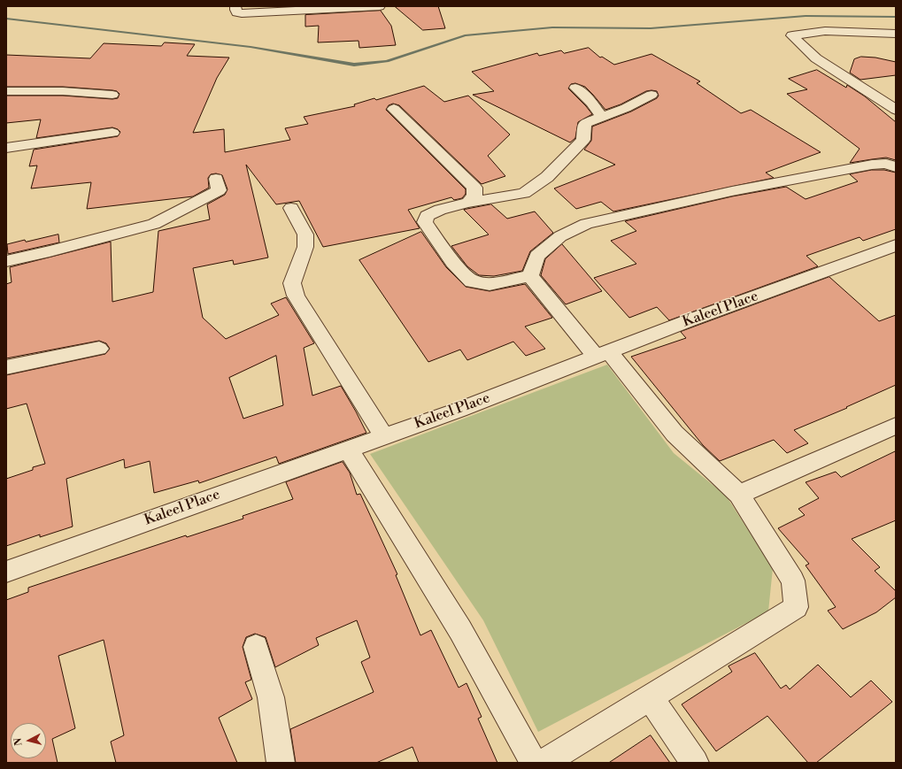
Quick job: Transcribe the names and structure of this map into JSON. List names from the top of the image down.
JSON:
{
  "streets": {
    "street": ["Kaleel Place"]
  },
  "north": "left"
}
